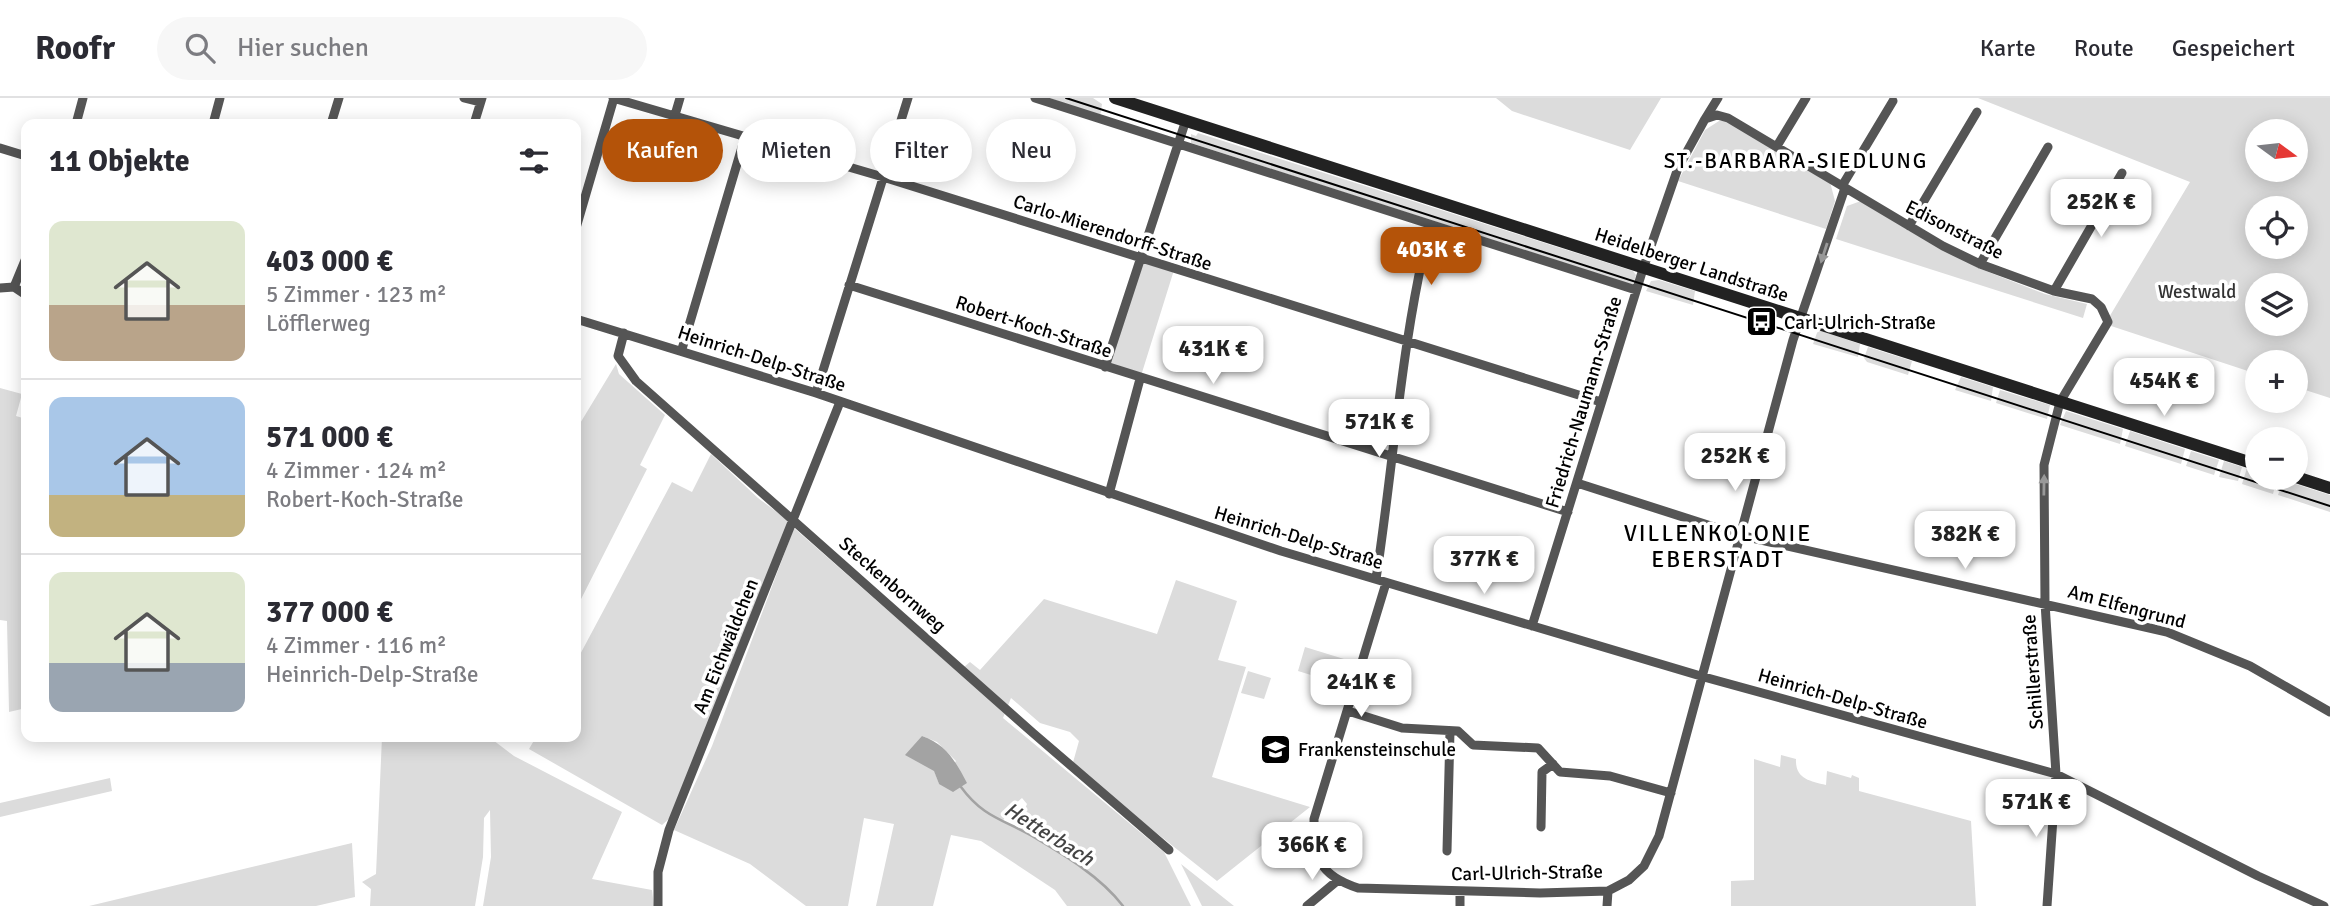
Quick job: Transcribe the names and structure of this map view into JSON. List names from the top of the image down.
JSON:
{
  "streets": {
    "street": [
      "Edisonstraße",
      "Carlo-Mierendorff-Straße",
      "Heidelberger Landstraße",
      "Robert-Koch-Straße",
      "Heinrich-Delp-Straße",
      "Friedrich-Naumann-Straße",
      "Steckenbornweg",
      "Am Elfengrund",
      "Am Eichwäldchen",
      "Schillerstraße",
      "Carl-Ulrich-Straße"
    ]
  },
  "crossings": [
    ["Edisonstraße", "Heidelberger Landstraße"],
    ["Edisonstraße", "Schillerstraße"],
    ["Edisonstraße", "Carl-Ulrich-Straße"],
    ["Carlo-Mierendorff-Straße", "Friedrich-Naumann-Straße"],
    ["Heidelberger Landstraße", "Friedrich-Naumann-Straße"],
    ["Heidelberger Landstraße", "Schillerstraße"],
    ["Heidelberger Landstraße", "Carl-Ulrich-Straße"],
    ["Robert-Koch-Straße", "Friedrich-Naumann-Straße"],
    ["Heinrich-Delp-Straße", "Friedrich-Naumann-Straße"],
    ["Heinrich-Delp-Straße", "Steckenbornweg"],
    ["Heinrich-Delp-Straße", "Am Eichwäldchen"],
    ["Heinrich-Delp-Straße", "Schillerstraße"],
    ["Heinrich-Delp-Straße", "Carl-Ulrich-Straße"],
    ["Friedrich-Naumann-Straße", "Am Elfengrund"],
    ["Steckenbornweg", "Am Eichwäldchen"],
    ["Am Elfengrund", "Schillerstraße"],
    ["Am Elfengrund", "Carl-Ulrich-Straße"]
  ],
  "one_way": ["Schillerstraße"],
  "districts": ["ST.-BARBARA-SIEDLUNG", "VILLENKOLONIE EBERSTADT"],
  "water": ["Hetterbach"],
  "parks": ["Westwald"],
  "places": {
    "bus stop": ["Carl-Ulrich-Straße"],
    "school or university": ["Frankensteinschule"]
  },
  "north": "right",
  "page": {
    "header": "Roofr",
    "search": "Hier suchen",
    "nav": ["Karte", "Route", "Gespeichert"],
    "map_buttons": ["+", "−"],
    "chip": [
      "Kaufen",
      "Mieten",
      "Filter",
      "Neu"
    ],
    "heading": "11 Objekte",
    "price": [
      "252K €",
      "403K €",
      "431K €",
      "454K €",
      "571K €",
      "252K €",
      "382K €",
      "377K €",
      "241K €",
      "571K €",
      "366K €"
    ],
    "list": [
      {
        "name": "403 000 €",
        "note": "5 Zimmer · 123 m² · Löfflerweg"
      },
      {
        "name": "571 000 €",
        "note": "4 Zimmer · 124 m² · Robert-Koch-Straße"
      },
      {
        "name": "377 000 €",
        "note": "4 Zimmer · 116 m² · Heinrich-Delp-Straße"
      }
    ]
  }
}
